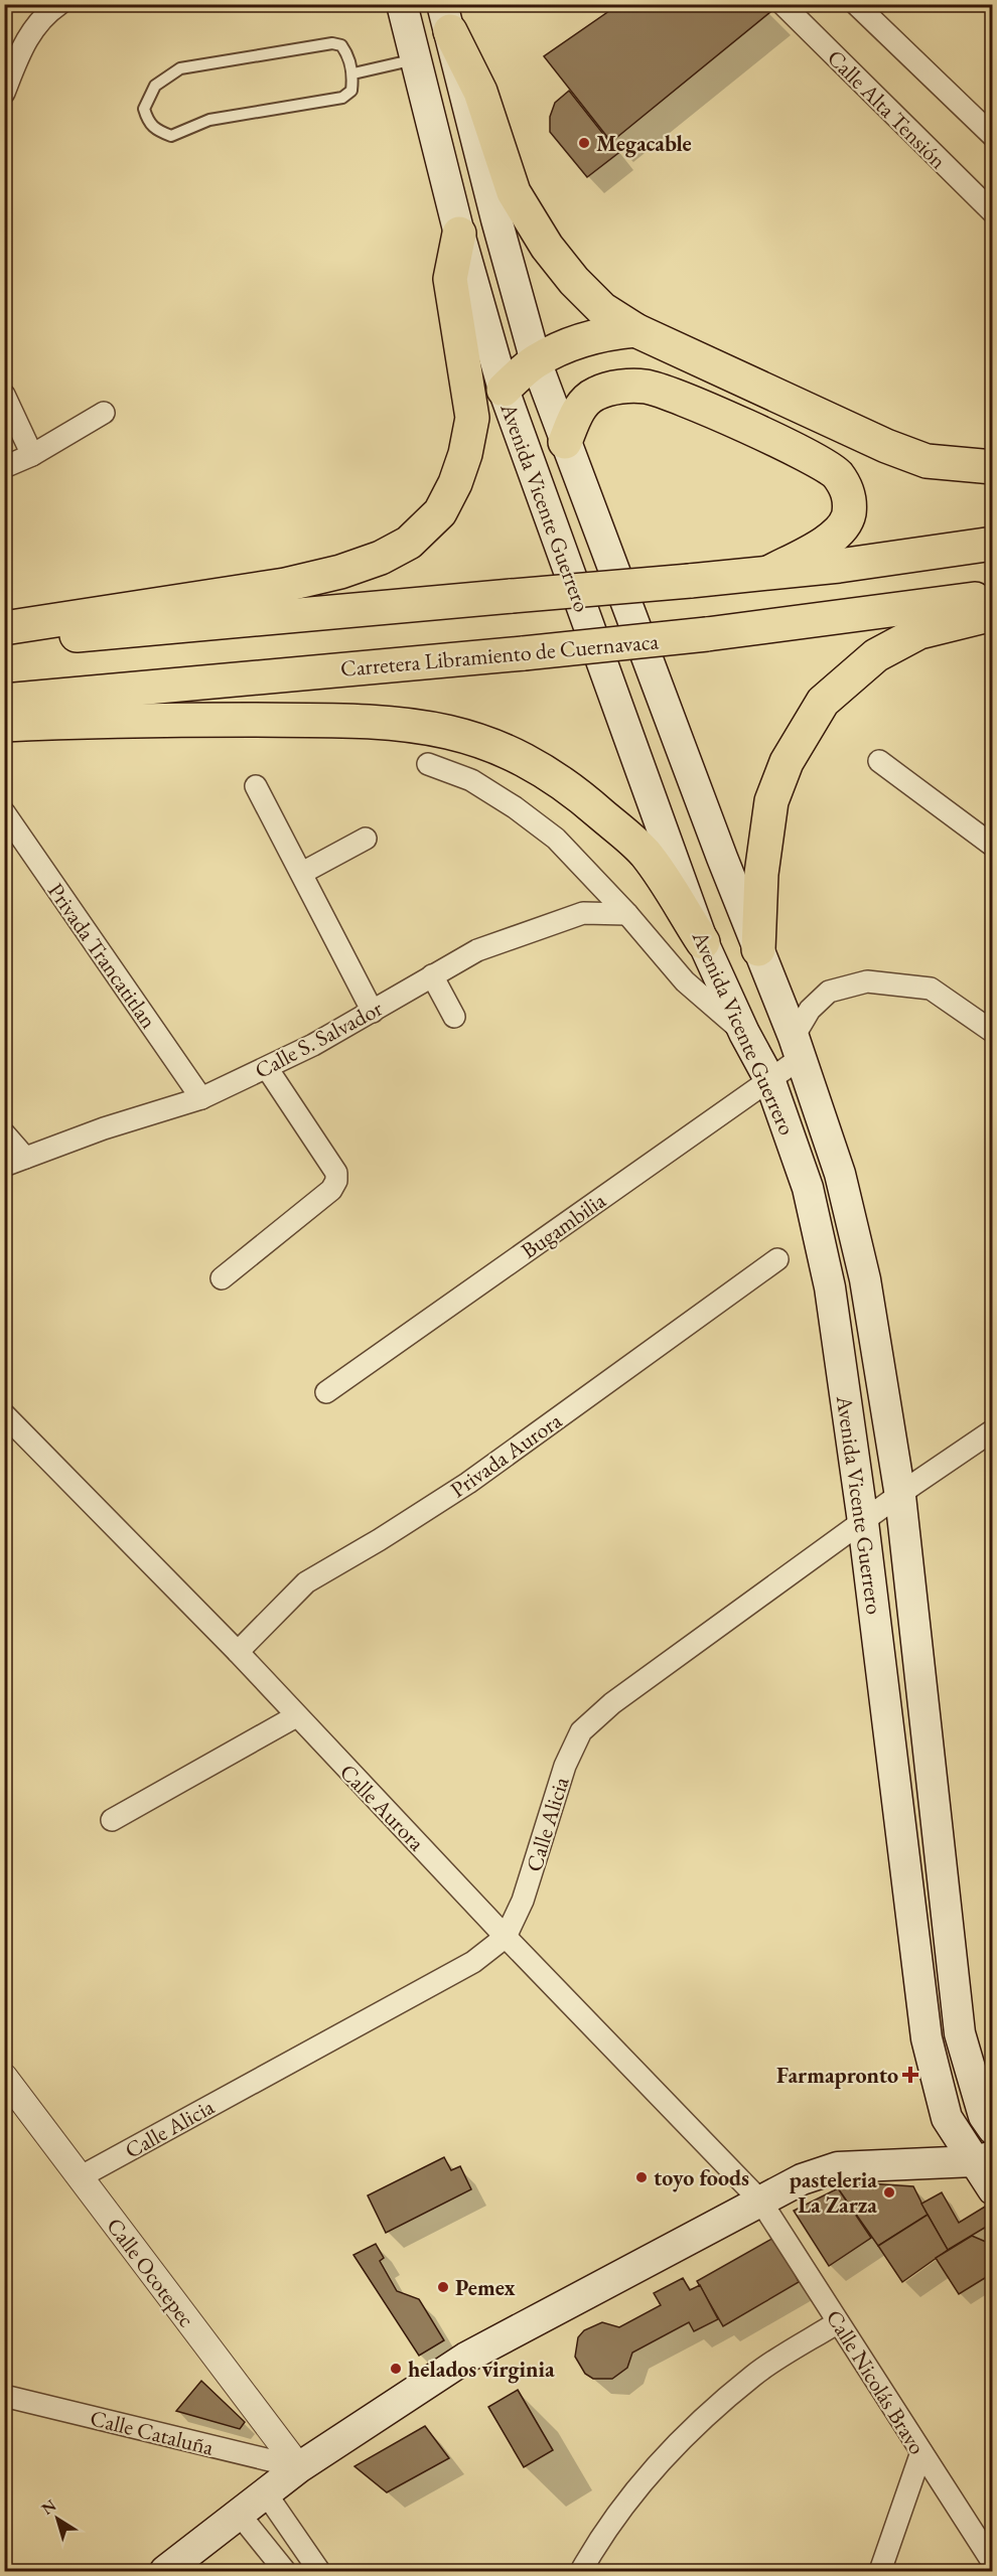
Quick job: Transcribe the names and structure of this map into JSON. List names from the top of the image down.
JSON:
{
  "streets": {
    "highway": ["Carretera Libramiento de Cuernavaca"],
    "main road": ["Avenida Vicente Guerrero"],
    "street": [
      "Calle Alta Tensión",
      "Privada Trancatitlan",
      "Calle S. Salvador",
      "Bugambilia",
      "Privada Aurora",
      "Calle Aurora",
      "Calle Alicia",
      "Calle Ocotepec",
      "Calle Nicolás Bravo",
      "Calle Cataluña"
    ]
  },
  "crossings": [
    ["Avenida Vicente Guerrero", "Bugambilia"],
    ["Avenida Vicente Guerrero", "Calle Alicia"],
    ["Privada Trancatitlan", "Calle S. Salvador"],
    ["Privada Aurora", "Calle Aurora"],
    ["Calle Aurora", "Calle Alicia"],
    ["Calle Aurora", "Calle Nicolás Bravo"],
    ["Calle Alicia", "Calle Ocotepec"],
    ["Calle Ocotepec", "Calle Cataluña"]
  ],
  "places": {
    "other": [
      "Megacable",
      "toyo foods",
      "pasteleria La Zarza",
      "Pemex",
      "helados virginia"
    ],
    "health": ["Farmapronto"]
  },
  "north": "top left"
}
